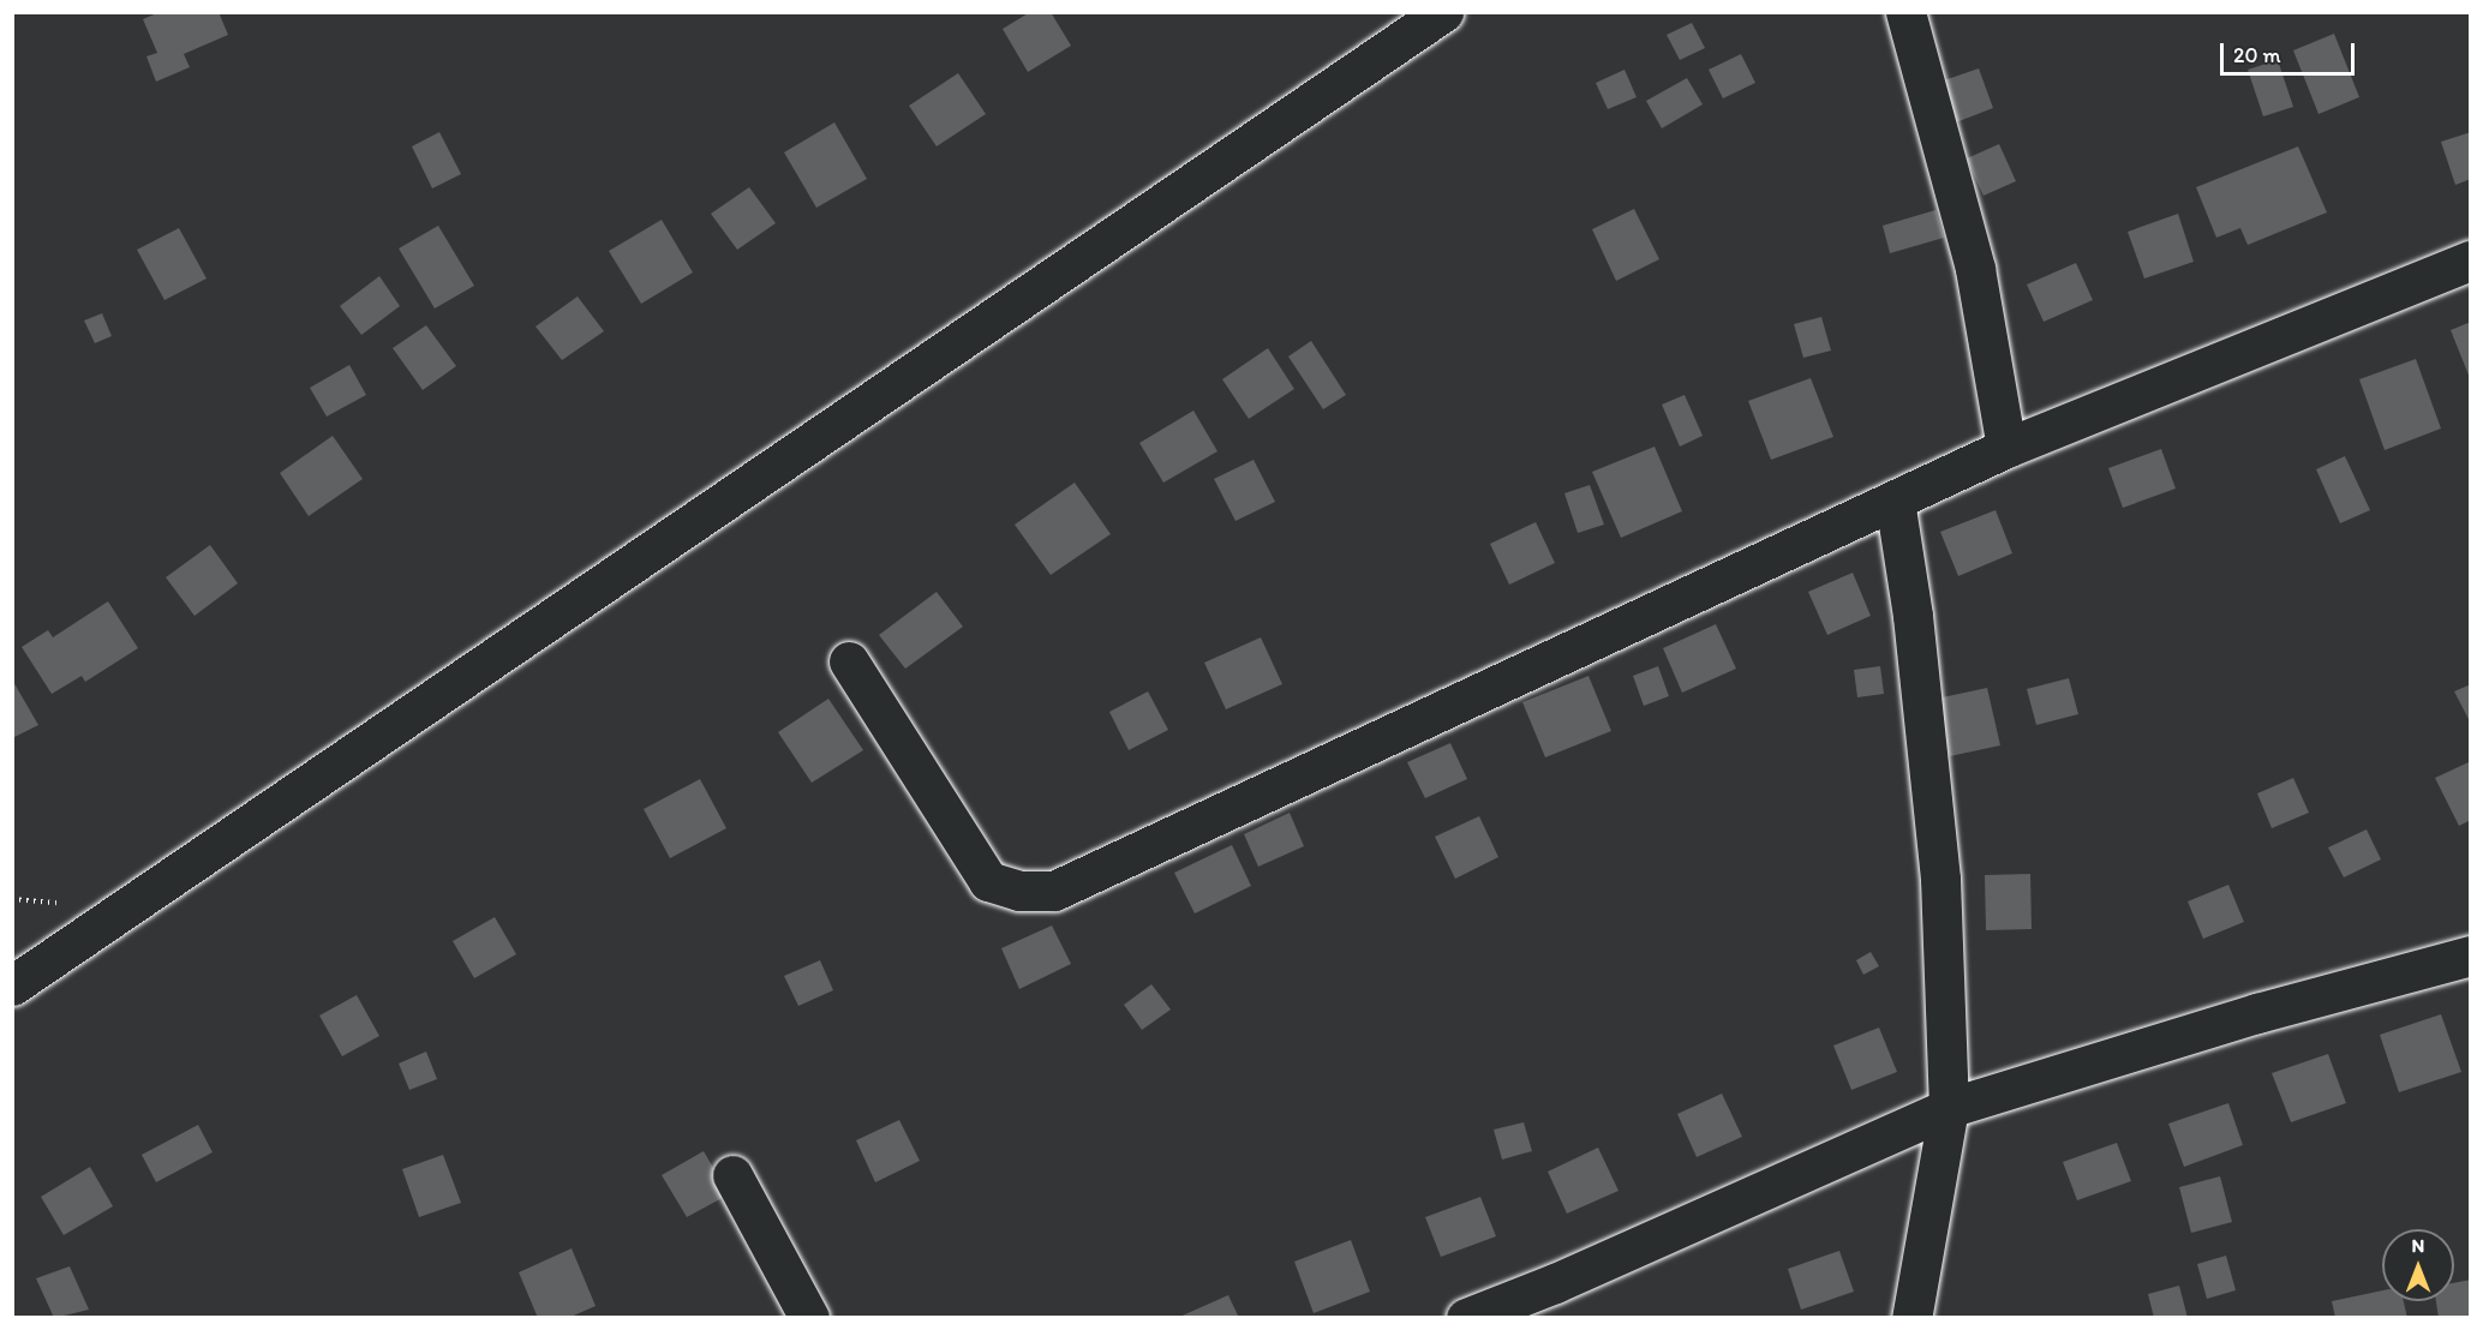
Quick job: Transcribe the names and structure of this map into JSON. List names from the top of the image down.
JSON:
{
  "scale_bar": "20 m",
  "north": "top"
}
